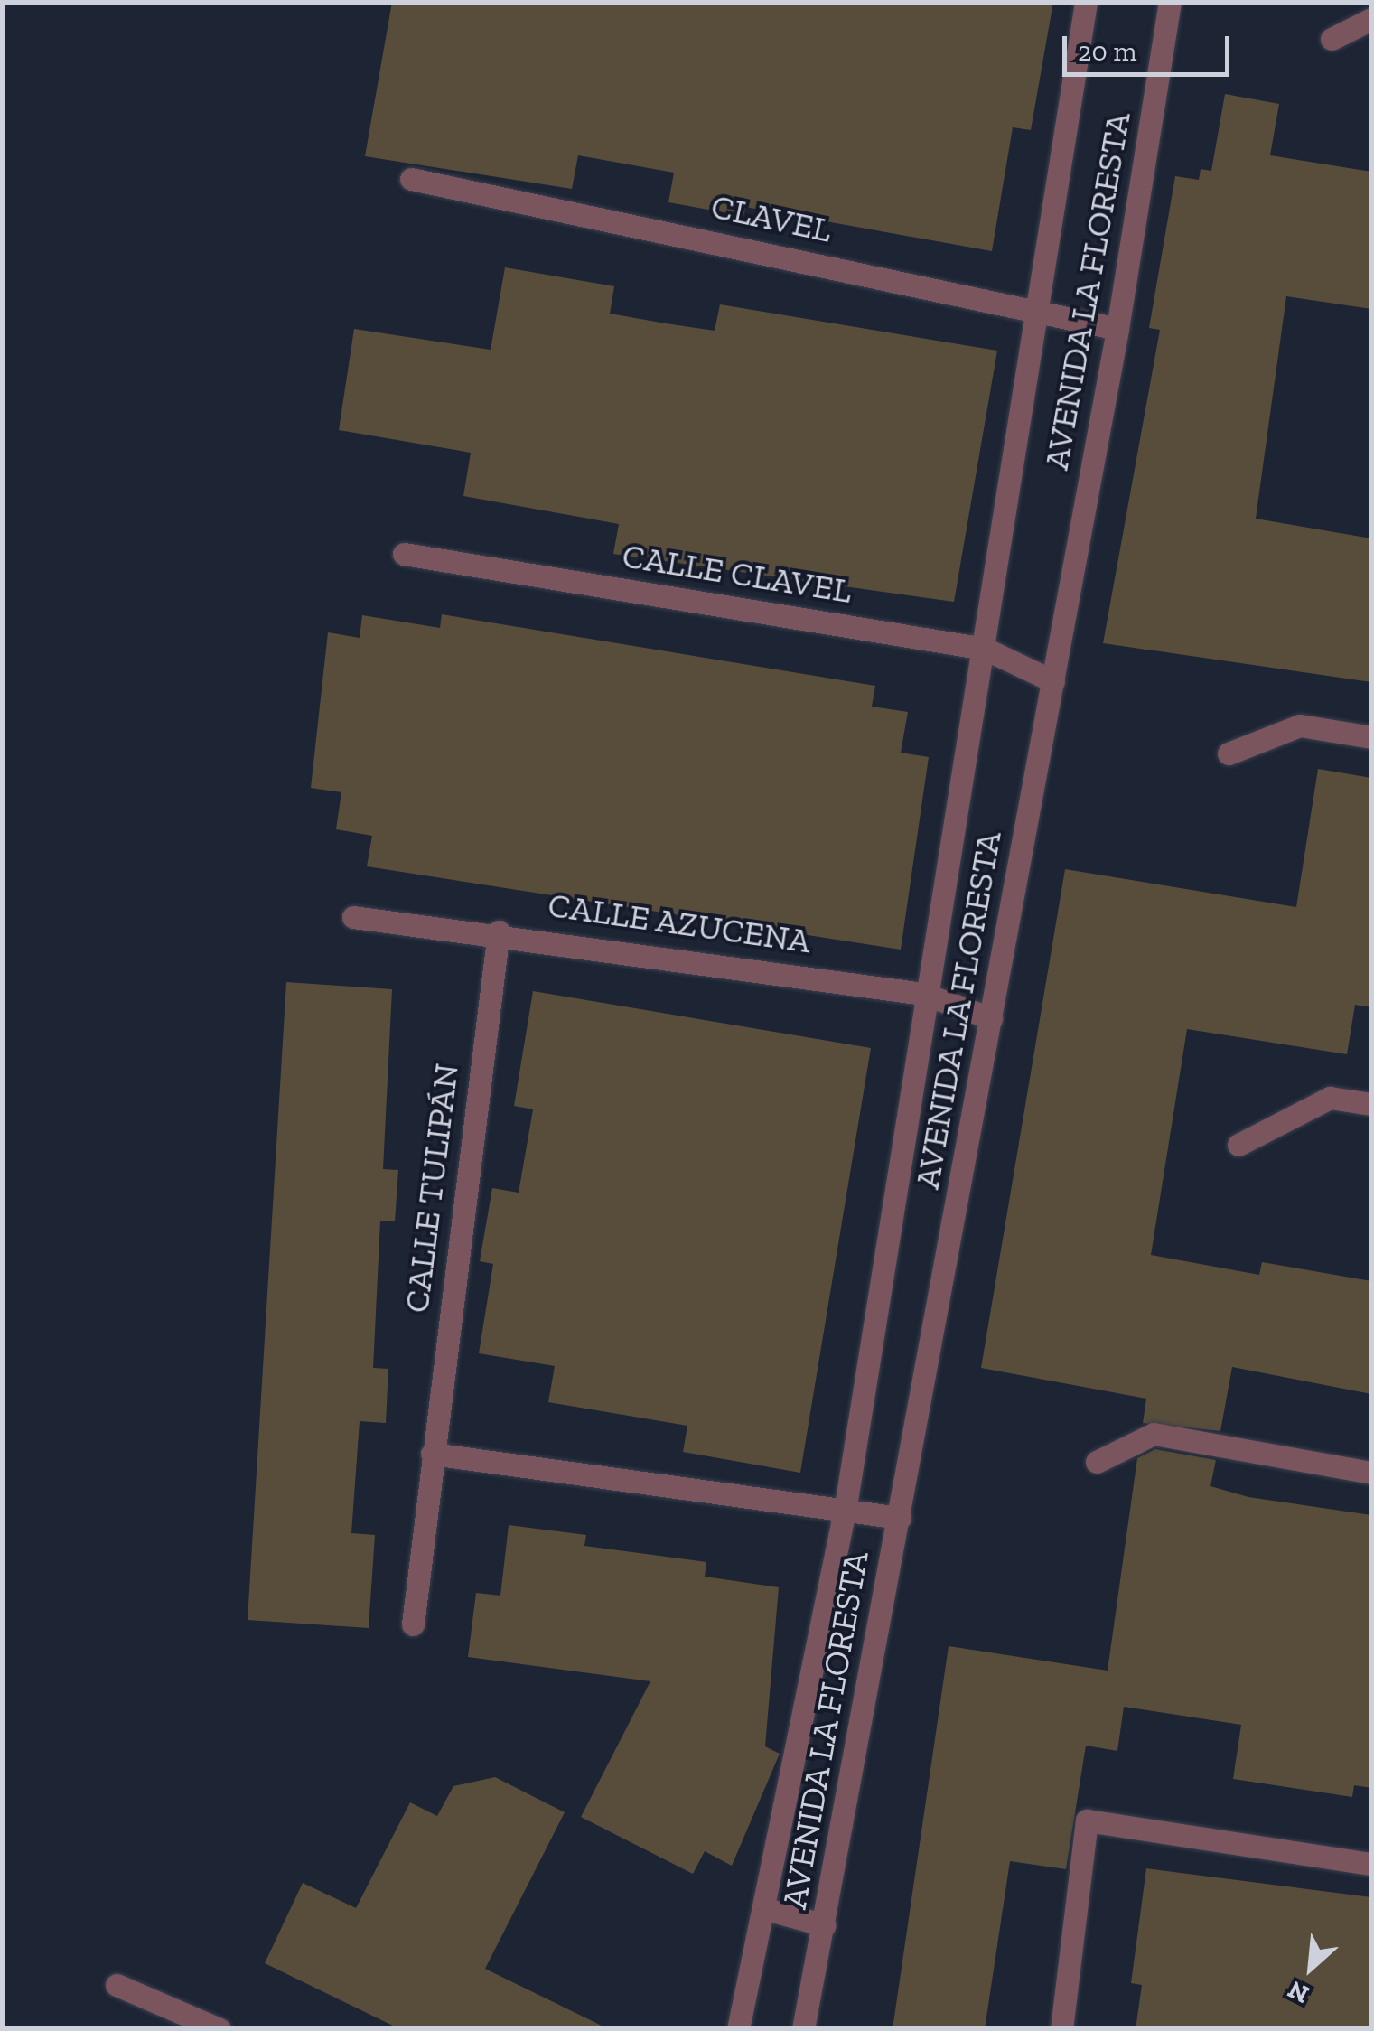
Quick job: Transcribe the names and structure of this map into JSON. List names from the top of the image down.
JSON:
{
  "streets": {
    "street": [
      "CLAVEL",
      "AVENIDA LA FLORESTA",
      "CALLE CLAVEL",
      "CALLE AZUCENA",
      "CALLE TULIPÁN"
    ]
  },
  "crossings": [
    ["CLAVEL", "AVENIDA LA FLORESTA"],
    ["AVENIDA LA FLORESTA", "CALLE CLAVEL"],
    ["AVENIDA LA FLORESTA", "CALLE AZUCENA"],
    ["CALLE AZUCENA", "CALLE TULIPÁN"]
  ],
  "scale_bar": "20 m",
  "north": "bottom left"
}
